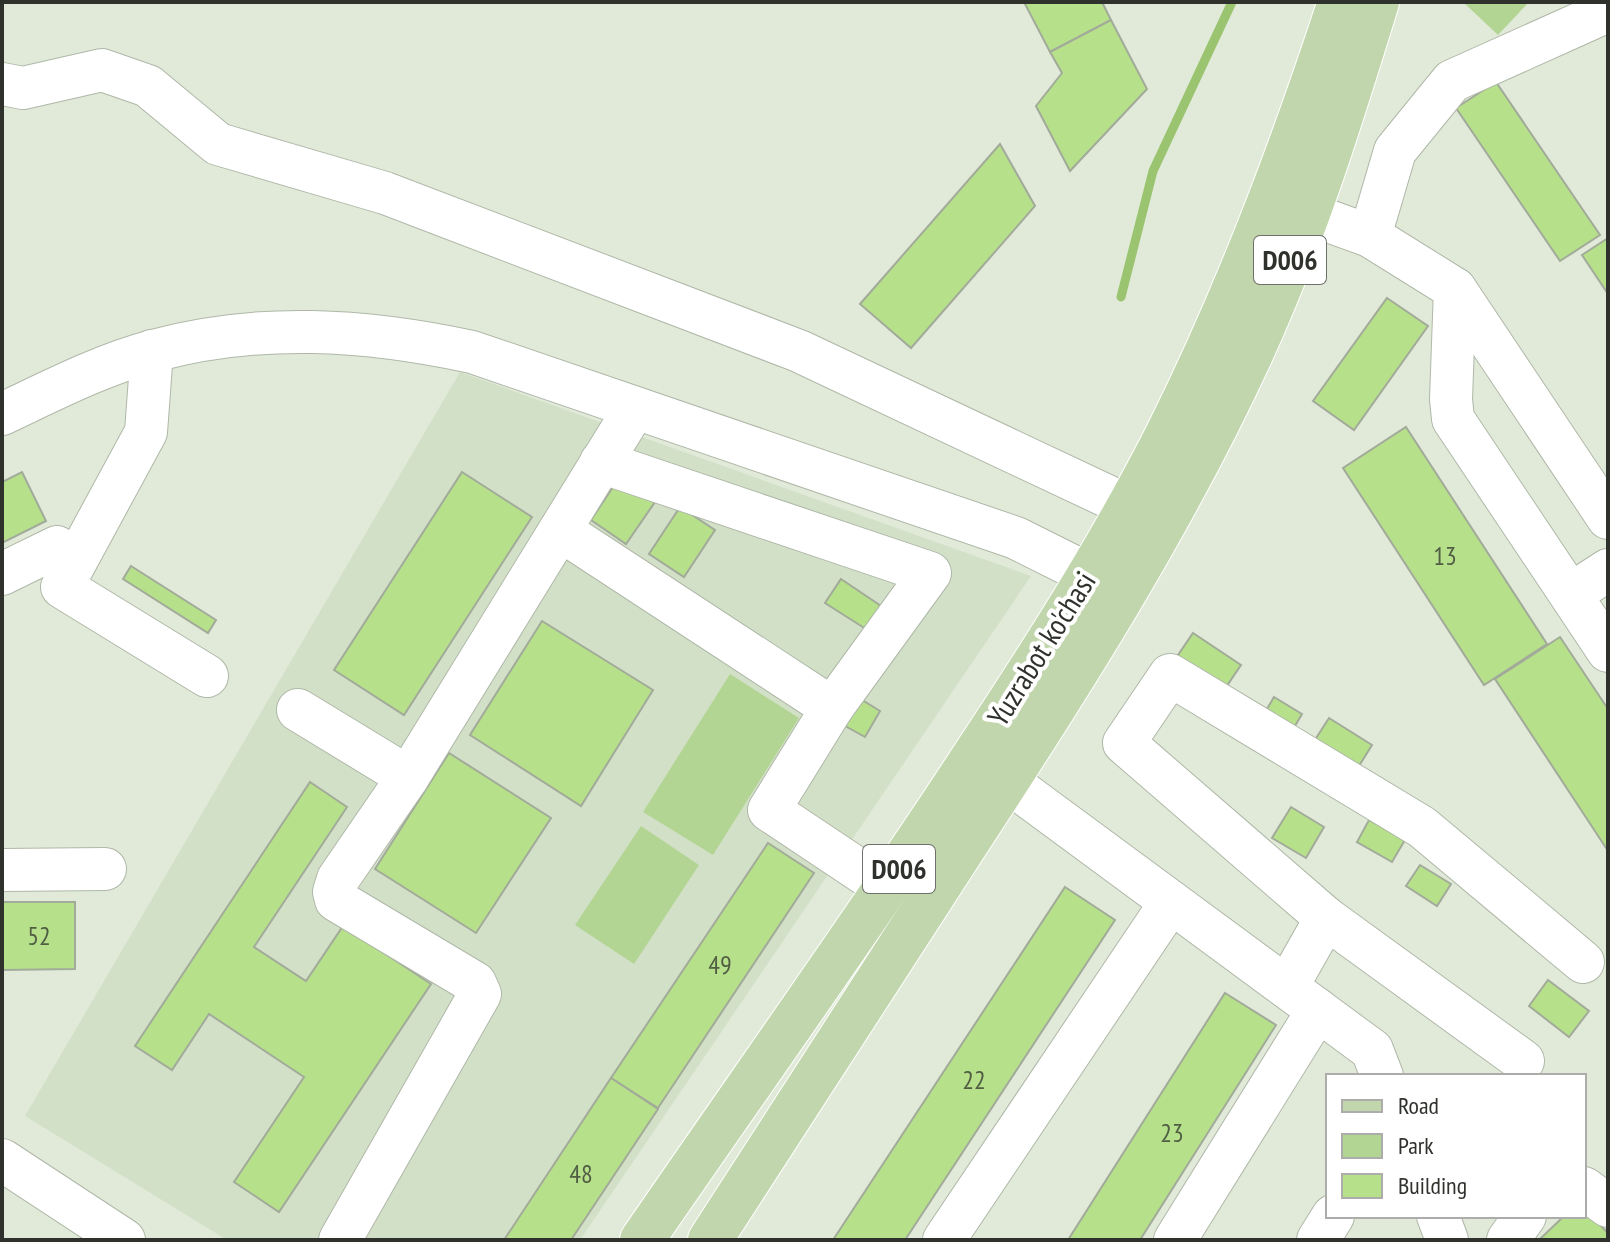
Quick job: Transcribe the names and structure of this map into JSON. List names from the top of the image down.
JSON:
{
  "streets": {
    "main road": ["D006", "Yuzrabot ko'chasi"]
  },
  "house_numbers": [
    "13",
    "52",
    "49",
    "22",
    "23",
    "48"
  ],
  "legend": ["Road", "Park", "Building"]
}
